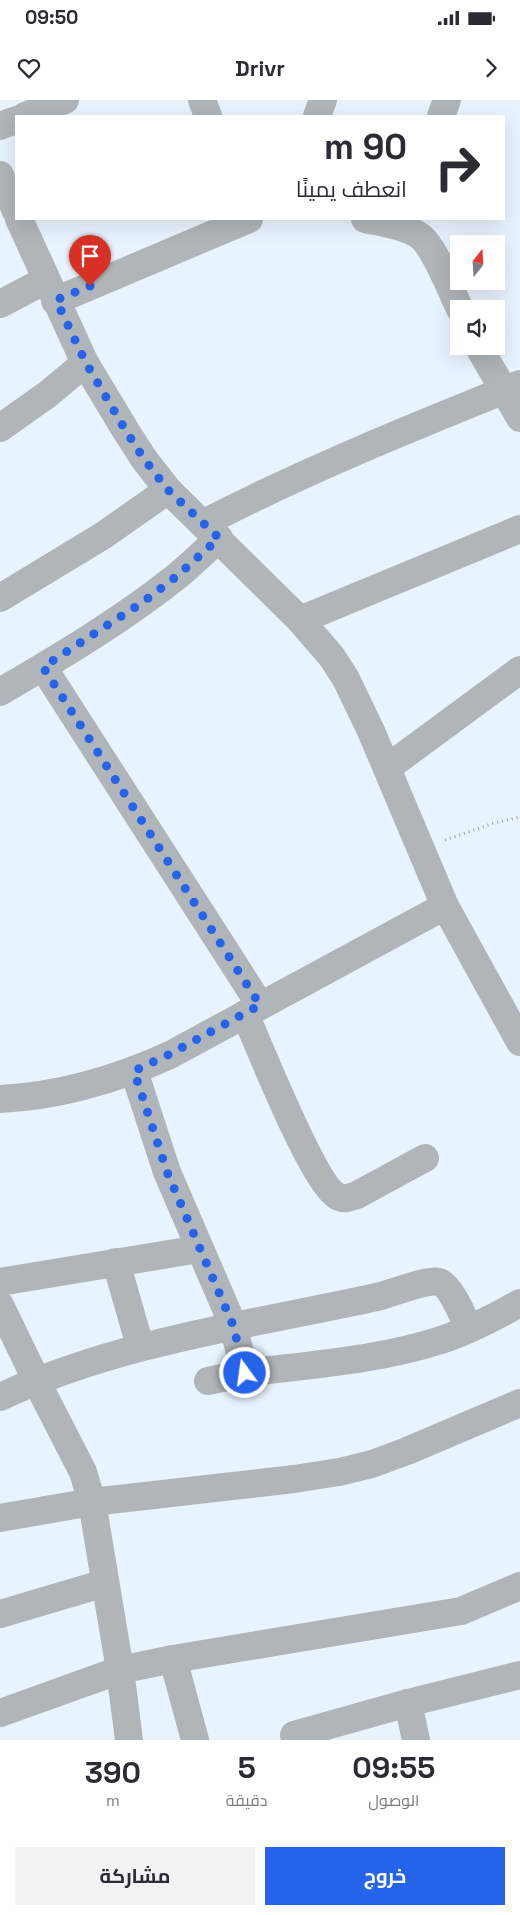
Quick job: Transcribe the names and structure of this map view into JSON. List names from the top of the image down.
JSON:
{
  "north": "top",
  "page": {
    "status": "09:50",
    "header": "Drivr",
    "turn": ["90 m", "انعطف يمينًا"],
    "eta": [
      "09:55",
      "الوصول",
      "5",
      "دقيقة",
      "390",
      "m"
    ],
    "buttons": ["خروج", "مشاركة"]
  }
}
